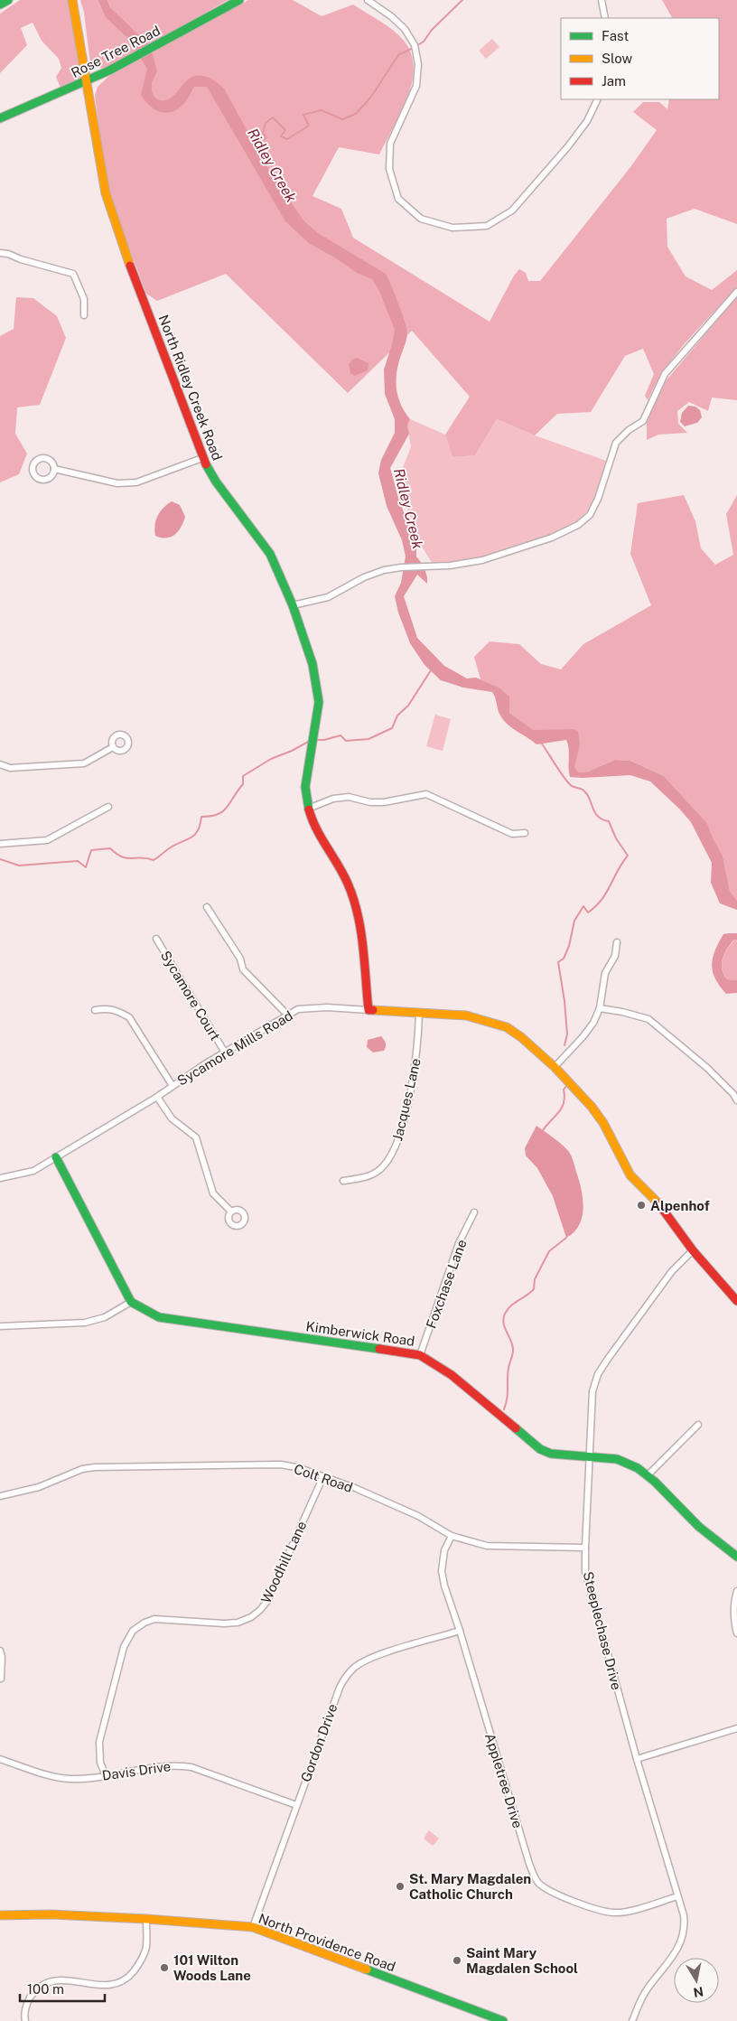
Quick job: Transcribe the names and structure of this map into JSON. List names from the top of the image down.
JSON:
{
  "streets": {
    "main road": [
      "Rose Tree Road",
      "North Ridley Creek Road",
      "Kimberwick Road",
      "North Providence Road"
    ],
    "street": [
      "Sycamore Court",
      "Sycamore Mills Road",
      "Jacques Lane",
      "Foxchase Lane",
      "Colt Road",
      "Woodhill Lane",
      "Steeplechase Drive",
      "Gordon Drive",
      "Davis Drive",
      "Appletree Drive"
    ]
  },
  "crossings": [
    ["Rose Tree Road", "North Ridley Creek Road"],
    ["North Ridley Creek Road", "Sycamore Mills Road"],
    ["Sycamore Court", "Sycamore Mills Road"],
    ["Foxchase Lane", "Kimberwick Road"],
    ["Kimberwick Road", "Steeplechase Drive"],
    ["Colt Road", "Woodhill Lane"],
    ["Colt Road", "Steeplechase Drive"],
    ["Colt Road", "Appletree Drive"],
    ["Woodhill Lane", "Davis Drive"],
    ["Steeplechase Drive", "Appletree Drive"],
    ["Gordon Drive", "Davis Drive"],
    ["Gordon Drive", "Appletree Drive"],
    ["Gordon Drive", "North Providence Road"]
  ],
  "water": ["Ridley Creek"],
  "places": [
    "Alpenhof",
    "St. Mary Magdalen Catholic Church",
    "Saint Mary Magdalen School",
    "101 Wilton Woods Lane"
  ],
  "legend": ["Fast", "Slow", "Jam"],
  "scale_bar": "100 m",
  "north": "bottom"
}
